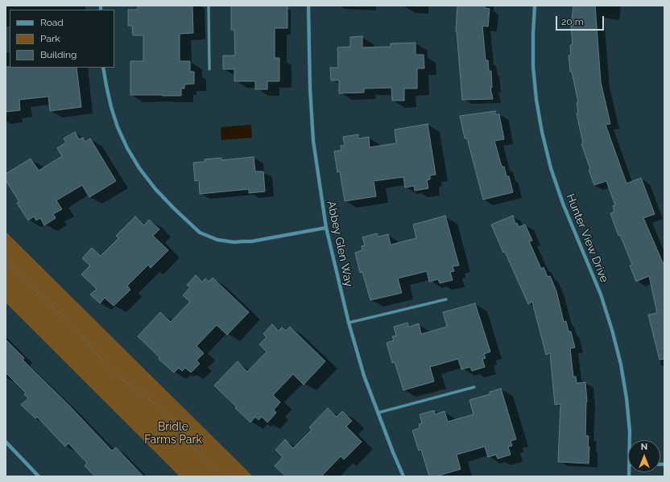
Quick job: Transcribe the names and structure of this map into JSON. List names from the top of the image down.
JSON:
{
  "streets": {
    "street": ["Hunter View Drive", "Abbey Glen Way"]
  },
  "parks": ["Bridle Farms Park"],
  "legend": ["Road", "Park", "Building"],
  "scale_bar": "20 m",
  "north": "top"
}
